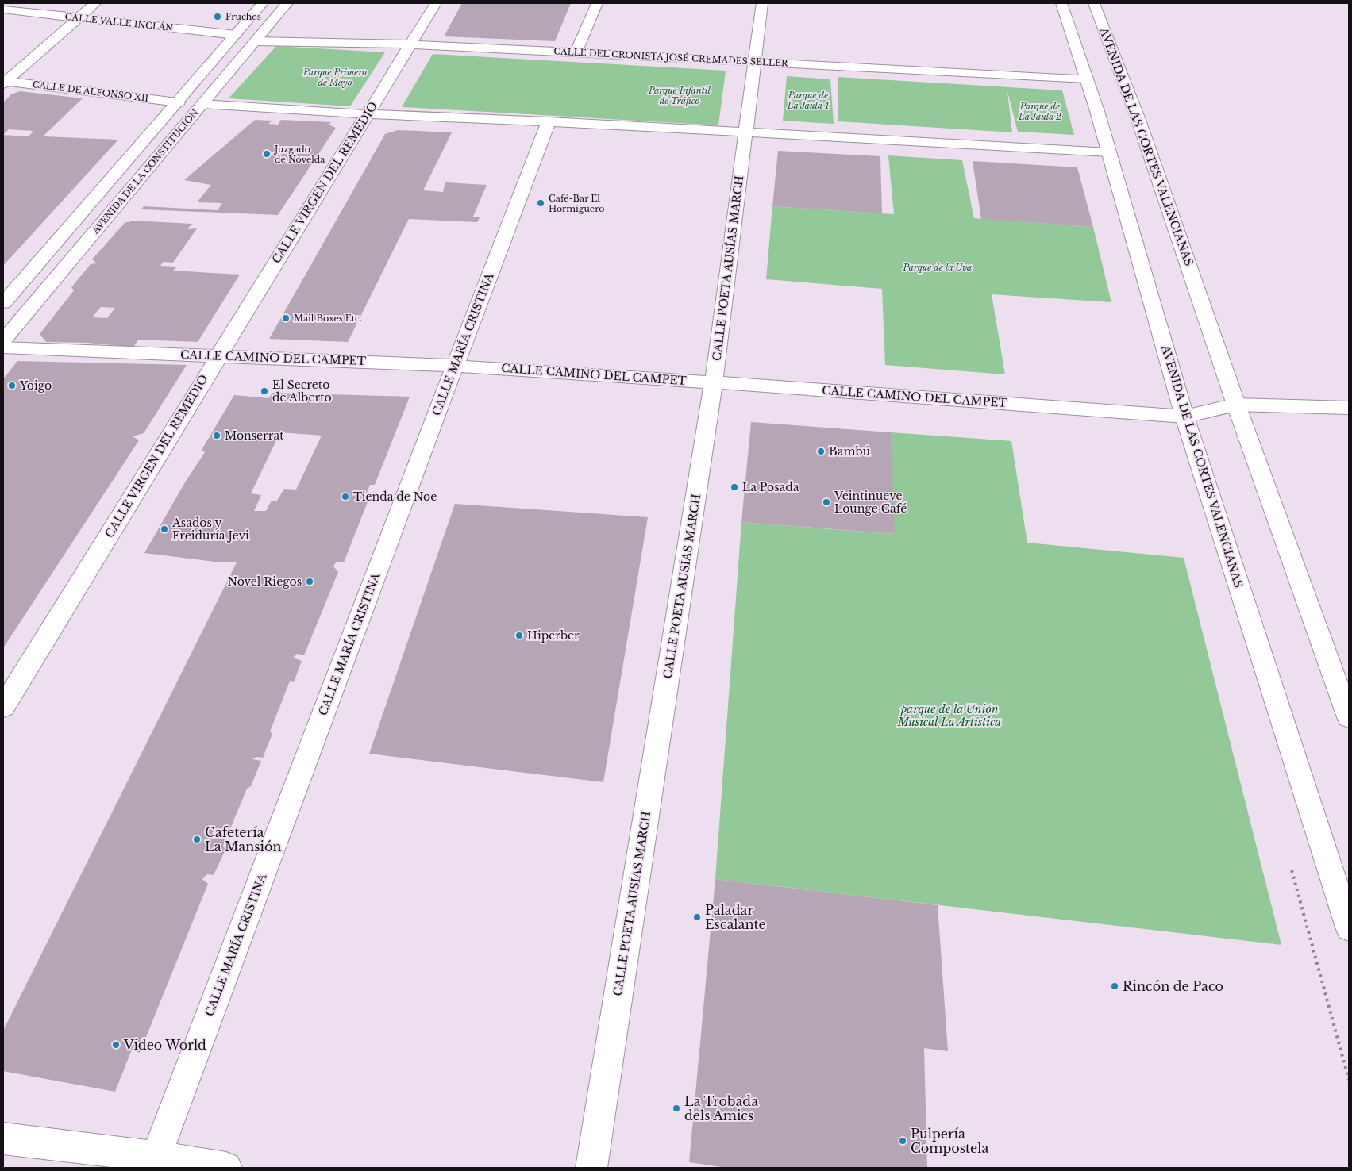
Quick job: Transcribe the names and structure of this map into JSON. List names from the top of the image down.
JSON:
{
  "streets": {
    "street": [
      "CALLE VALLE INCLÁN",
      "CALLE DEL CRONISTA JOSÉ CREMADES SELLER",
      "CALLE DE ALFONSO XII",
      "AVENIDA DE LAS CORTES VALENCIANAS",
      "AVENIDA DE LA CONSTITUCIÓN",
      "CALLE VIRGEN DEL REMEDIO",
      "CALLE POETA AUSÍAS MARCH",
      "CALLE MARÍA CRISTINA",
      "CALLE CAMINO DEL CAMPET"
    ]
  },
  "crossings": [
    ["CALLE VALLE INCLÁN", "AVENIDA DE LA CONSTITUCIÓN"],
    ["CALLE DEL CRONISTA JOSÉ CREMADES SELLER", "AVENIDA DE LAS CORTES VALENCIANAS"],
    ["CALLE DEL CRONISTA JOSÉ CREMADES SELLER", "AVENIDA DE LA CONSTITUCIÓN"],
    ["CALLE DEL CRONISTA JOSÉ CREMADES SELLER", "CALLE VIRGEN DEL REMEDIO"],
    ["CALLE DEL CRONISTA JOSÉ CREMADES SELLER", "CALLE POETA AUSÍAS MARCH"],
    ["CALLE DE ALFONSO XII", "AVENIDA DE LA CONSTITUCIÓN"],
    ["AVENIDA DE LAS CORTES VALENCIANAS", "CALLE CAMINO DEL CAMPET"],
    ["CALLE VIRGEN DEL REMEDIO", "CALLE CAMINO DEL CAMPET"],
    ["CALLE POETA AUSÍAS MARCH", "CALLE CAMINO DEL CAMPET"],
    ["CALLE MARÍA CRISTINA", "CALLE CAMINO DEL CAMPET"]
  ],
  "parks": [
    "Parque Primero de Mayo",
    "Parque Infantil de Tráfico",
    "Parque de La Jaula 1",
    "Parque de La Jaula 2",
    "Parque de la Uva",
    "parque de la Unión Musical La Artística"
  ],
  "places": [
    "Fruches",
    "Juzgado de Novelda",
    "Café-Bar El Hormiguero",
    "Mail Boxes Etc.",
    "Yoigo",
    "El Secreto de Alberto",
    "Monserrat",
    "Bambú",
    "La Posada",
    "Tienda de Noe",
    "Veintinueve Lounge Café",
    "Asados y Freiduría Jevi",
    "Novel Riegos",
    "Hiperber",
    "Cafetería La Mansión",
    "Paladar Escalante",
    "Rincón de Paco",
    "Video World",
    "La Trobada dels Amics",
    "Pulpería Compostela"
  ]
}
